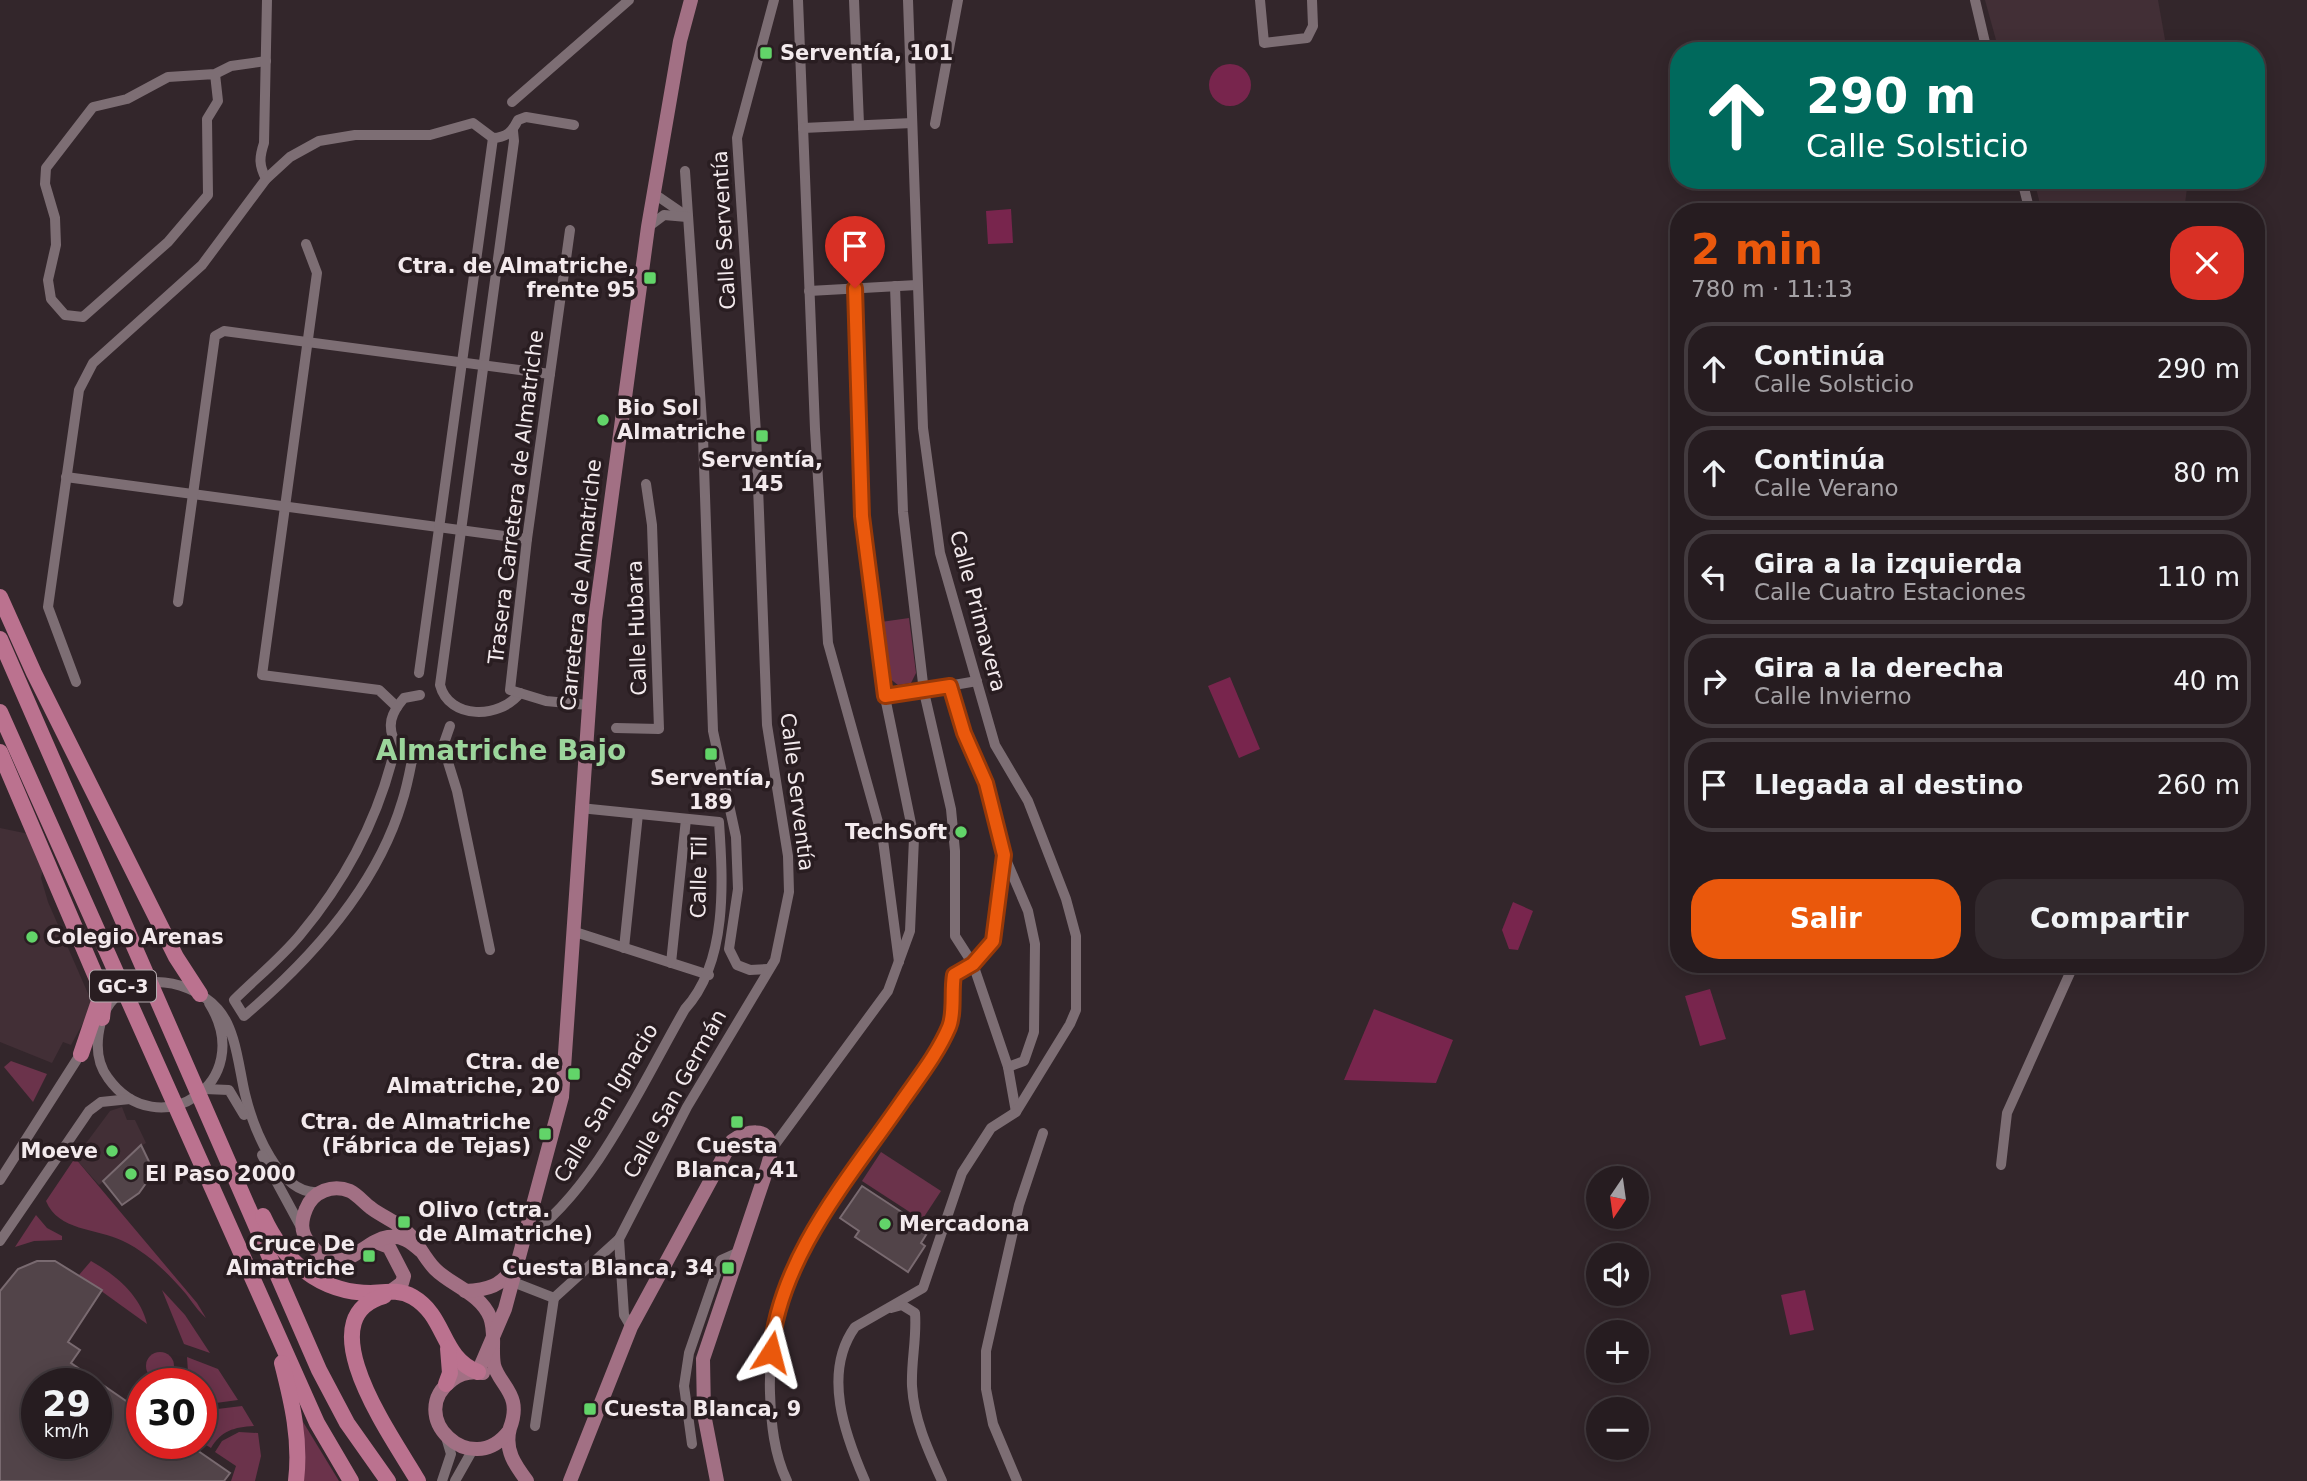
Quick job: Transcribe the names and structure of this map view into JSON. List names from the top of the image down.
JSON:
{
  "streets": {
    "highway": ["GC-3"],
    "main road": ["Carretera de Almatriche"],
    "street": [
      "Calle Serventía",
      "Trasera Carretera de Almatriche",
      "Calle Primavera",
      "Calle Hubara",
      "Calle Til",
      "Calle San Germán",
      "Calle San Ignacio"
    ]
  },
  "crossings": [
    ["Calle Serventía", "Calle San Germán"],
    ["Trasera Carretera de Almatriche", "Carretera de Almatriche"],
    ["Carretera de Almatriche", "Calle San Ignacio"],
    ["Calle Til", "Calle San Ignacio"]
  ],
  "districts": ["Almatriche Bajo"],
  "places": {
    "transit": [
      "Serventía, 101",
      "Ctra. de Almatriche, frente 95",
      "Serventía, 145",
      "Serventía, 189",
      "Ctra. de Almatriche, 20",
      "Cuesta Blanca, 41",
      "Ctra. de Almatriche (Fábrica de Tejas)",
      "Olivo (ctra. de Almatriche)",
      "Cruce De Almatriche",
      "Cuesta Blanca, 34",
      "Cuesta Blanca, 9"
    ],
    "other": [
      "Bio Sol Almatriche",
      "TechSoft",
      "Colegio Arenas",
      "Moeve",
      "El Paso 2000",
      "Mercadona"
    ]
  },
  "north": "bottom",
  "page": {
    "turn": ["290 m", "Calle Solsticio"],
    "heading": ["2 min", "780 m · 11:13"],
    "list": [
      {
        "name": "Continúa",
        "note": "Calle Solsticio",
        "value": "290 m"
      },
      {
        "name": "Continúa",
        "note": "Calle Verano",
        "value": "80 m"
      },
      {
        "name": "Gira a la izquierda",
        "note": "Calle Cuatro Estaciones",
        "value": "110 m"
      },
      {
        "name": "Gira a la derecha",
        "note": "Calle Invierno",
        "value": "40 m"
      },
      {
        "name": "Llegada al destino",
        "value": "260 m"
      }
    ],
    "buttons": ["Salir", "Compartir"],
    "map_buttons": ["+", "−"],
    "speed": "29 km/h",
    "limit": "30"
  }
}
